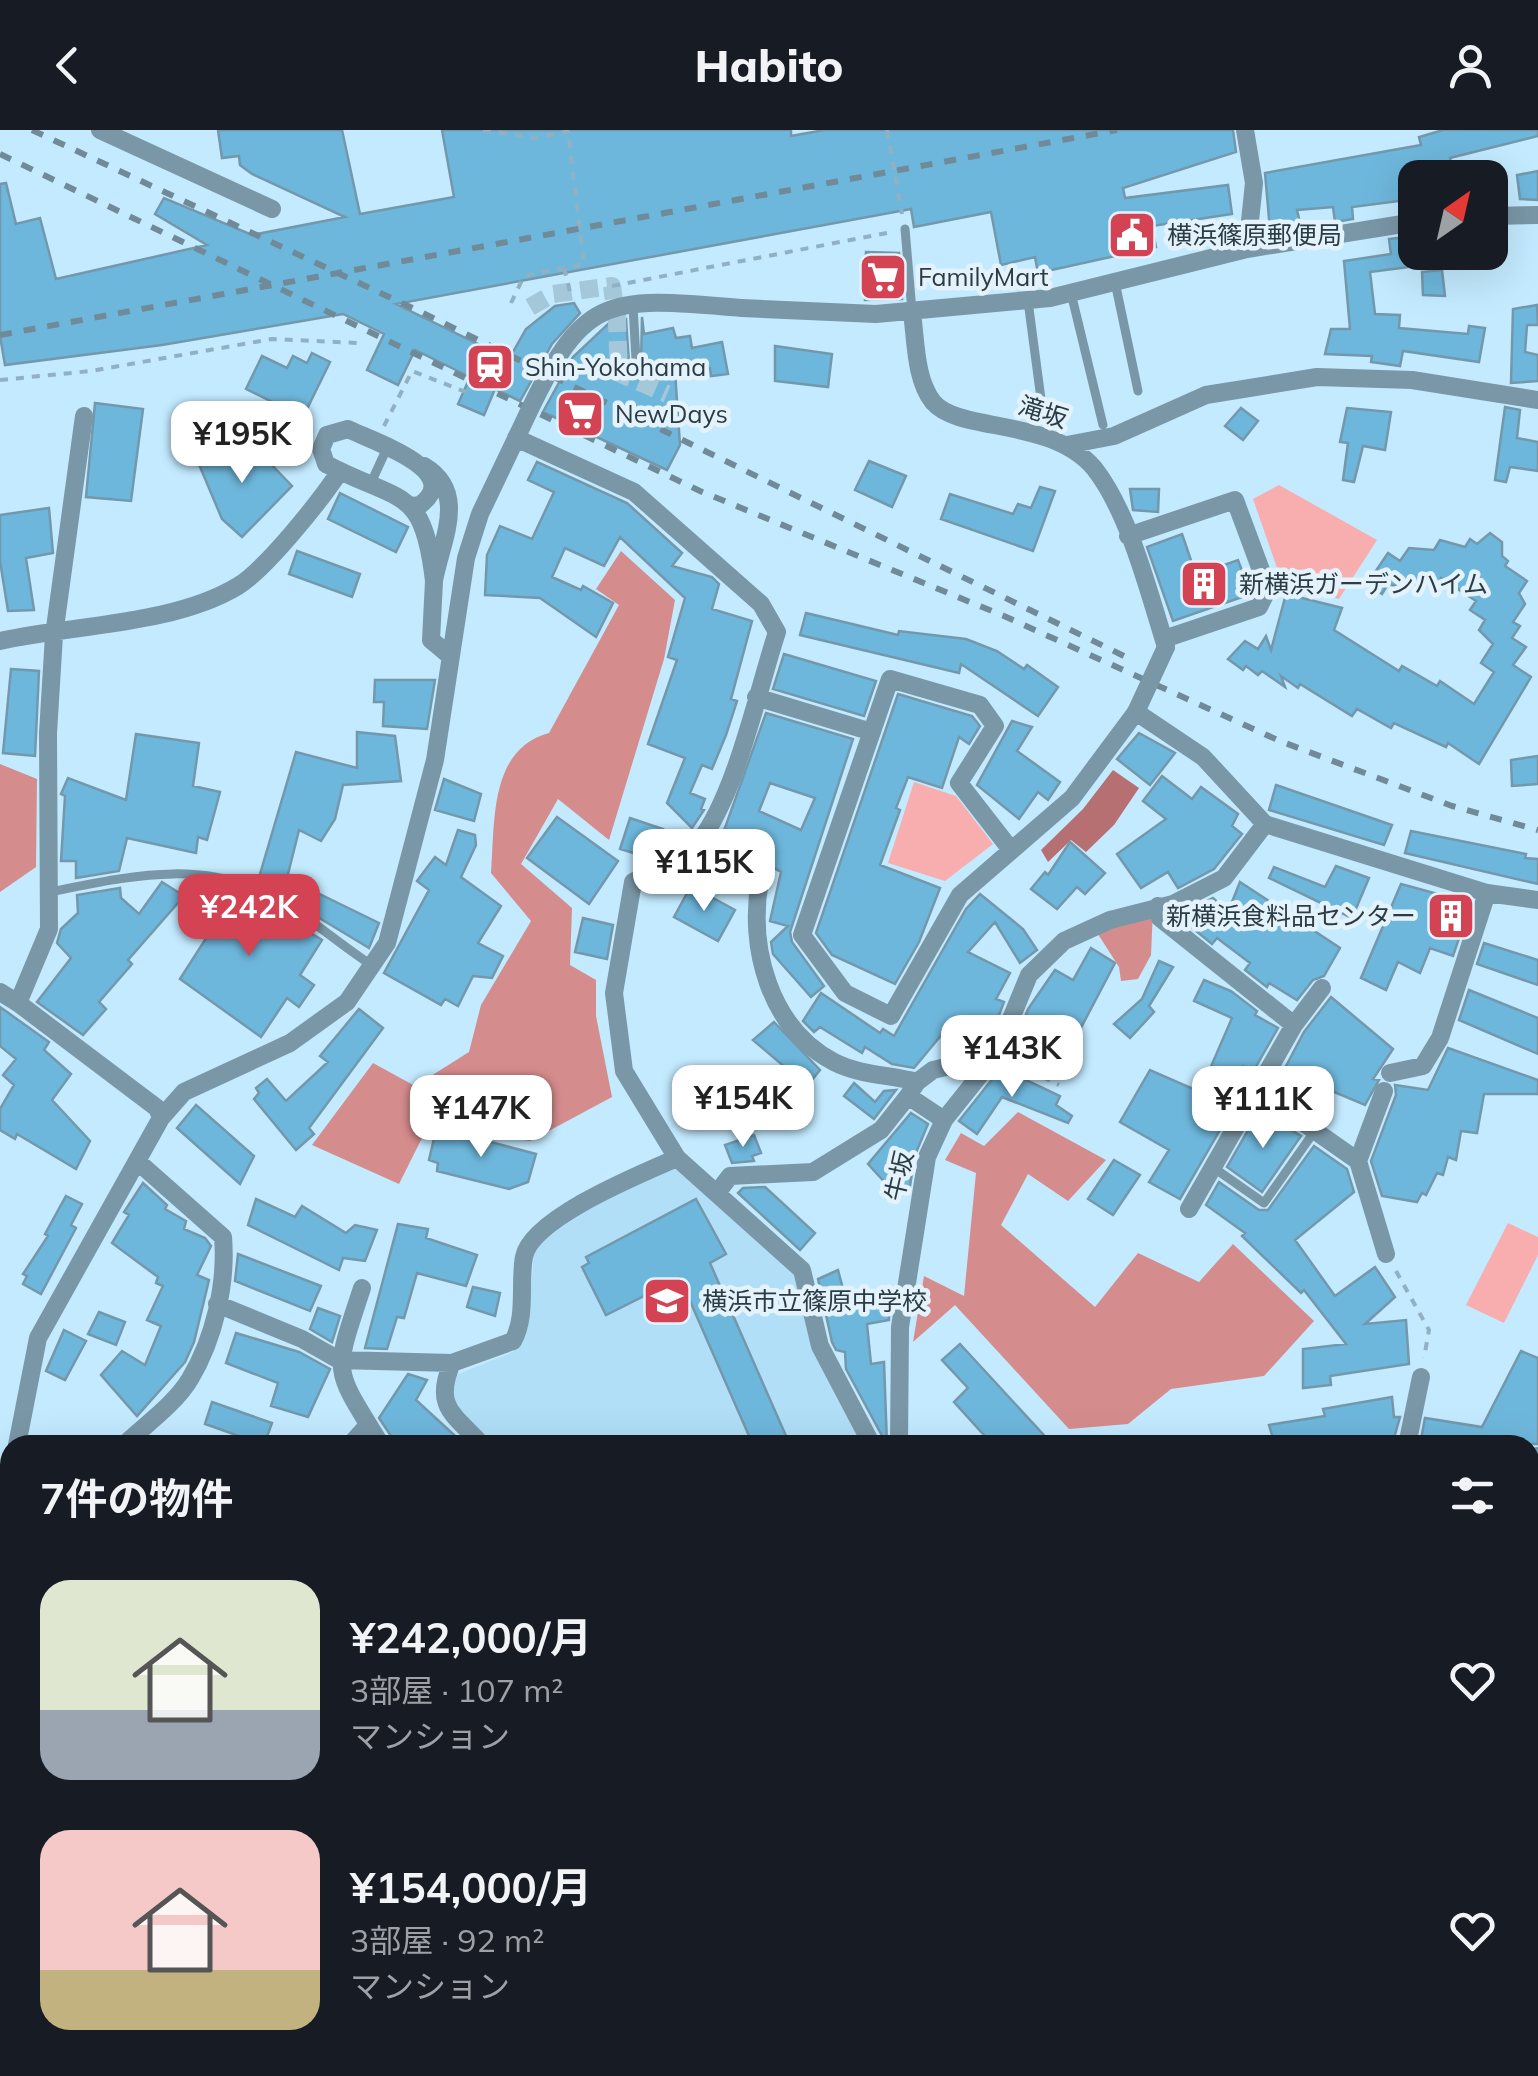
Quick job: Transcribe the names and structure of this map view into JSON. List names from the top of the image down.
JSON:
{
  "streets": {
    "street": ["滝坂", "牛坂"]
  },
  "places": {
    "public building": ["横浜篠原郵便局"],
    "supermarket": ["FamilyMart", "NewDays"],
    "station": ["Shin-Yokohama"],
    "building": ["新横浜ガーデンハイム", "新横浜食料品センター"],
    "school or university": ["横浜市立篠原中学校"]
  },
  "north": "top right",
  "page": {
    "header": "Habito",
    "price": [
      "¥195K",
      "¥115K",
      "¥242K",
      "¥143K",
      "¥154K",
      "¥111K",
      "¥147K"
    ],
    "heading": "7件の物件",
    "list": [
      {
        "name": "¥242,000/月",
        "note": "3部屋 · 107 m² · マンション"
      },
      {
        "name": "¥154,000/月",
        "note": "3部屋 · 92 m² · マンション"
      }
    ]
  }
}
